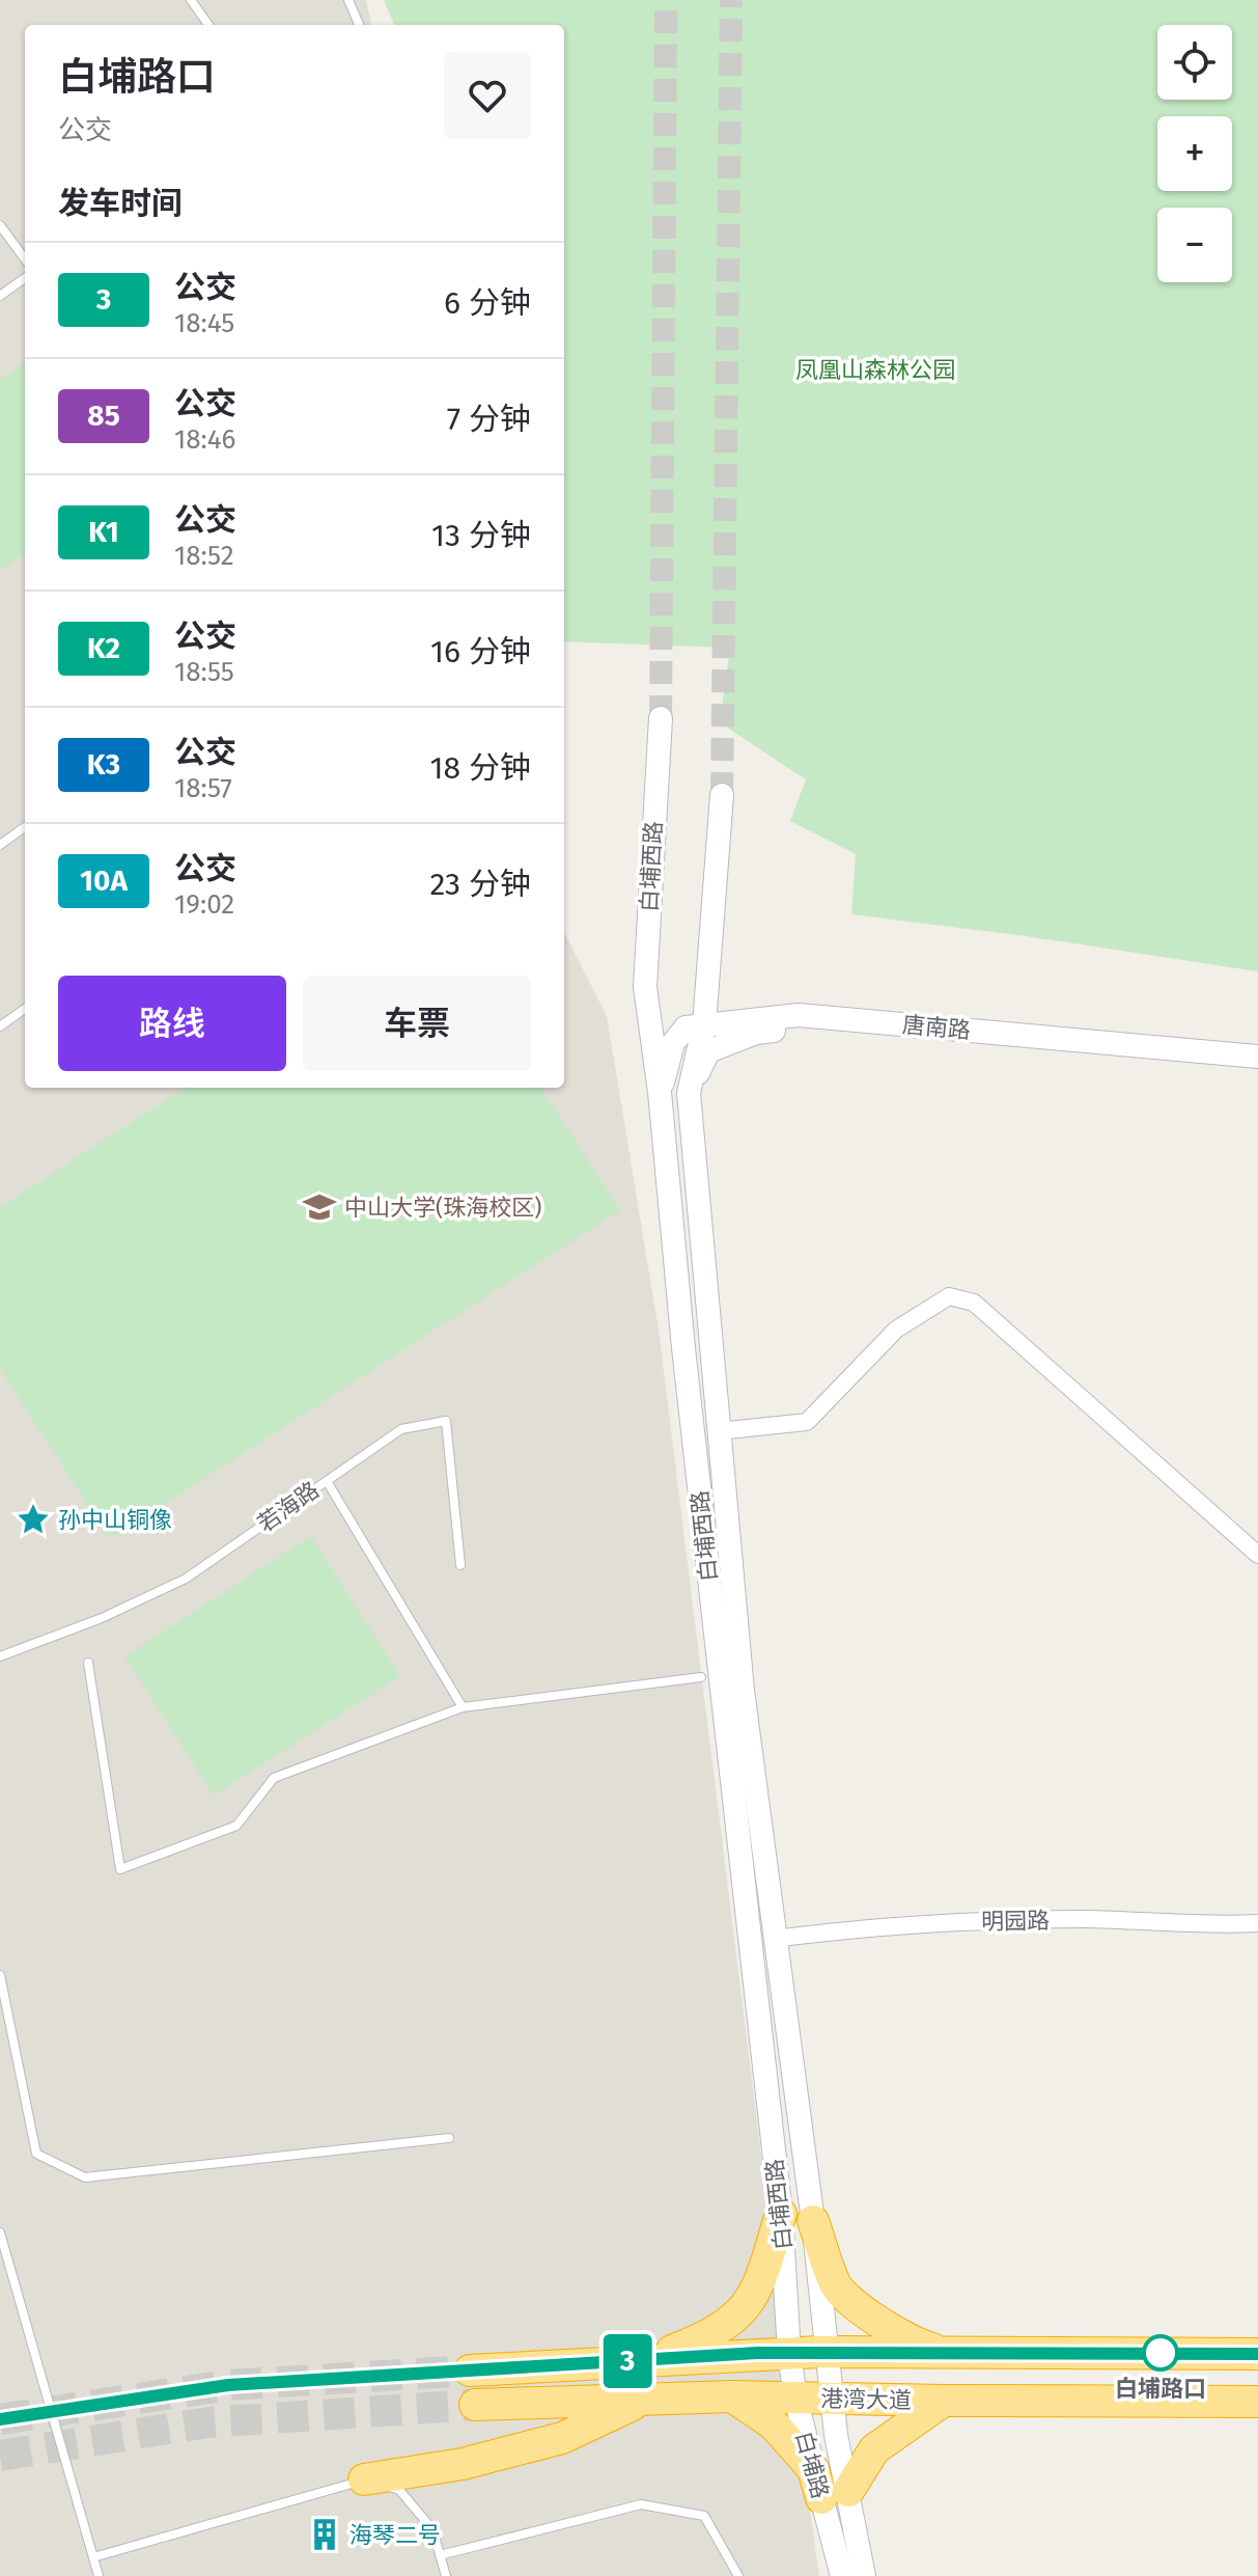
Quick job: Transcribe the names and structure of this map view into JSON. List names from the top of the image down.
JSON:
{
  "streets": {
    "highway": ["港湾大道"],
    "main road": ["白埔西路", "唐南路", "白埔路"],
    "street": ["明园路"],
    "lane": ["若海路"]
  },
  "crossings": [
    ["白埔西路", "唐南路"],
    ["白埔西路", "明园路"],
    ["白埔西路", "港湾大道"],
    ["白埔西路", "白埔路"],
    ["港湾大道", "白埔路"]
  ],
  "parks": ["凤凰山森林公园"],
  "places": {
    "school or university": ["中山大学(珠海校区)"],
    "place": ["孙中山铜像"],
    "other": ["白埔路口"],
    "building": ["海琴二号"]
  },
  "lines": ["bus line 3"],
  "page": {
    "on_map": "3",
    "map_buttons": ["+", "−"],
    "heading": [
      ["白埔路口", "公交"],
      "发车时间"
    ],
    "list": [
      {
        "mark": "3",
        "name": "公交",
        "note": "18:45",
        "value": "6 分钟"
      },
      {
        "mark": "85",
        "name": "公交",
        "note": "18:46",
        "value": "7 分钟"
      },
      {
        "mark": "K1",
        "name": "公交",
        "note": "18:52",
        "value": "13 分钟"
      },
      {
        "mark": "K2",
        "name": "公交",
        "note": "18:55",
        "value": "16 分钟"
      },
      {
        "mark": "K3",
        "name": "公交",
        "note": "18:57",
        "value": "18 分钟"
      },
      {
        "mark": "10A",
        "name": "公交",
        "note": "19:02",
        "value": "23 分钟"
      }
    ],
    "buttons": ["路线", "车票"]
  }
}
